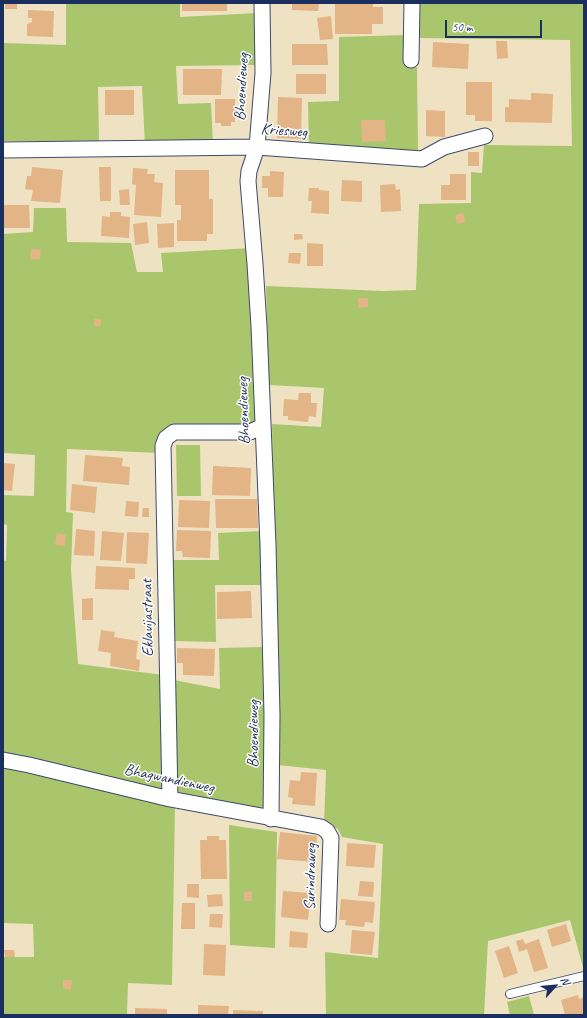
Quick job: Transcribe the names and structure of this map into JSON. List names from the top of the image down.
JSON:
{
  "streets": {
    "street": [
      "Bhoendieweg",
      "Kriesweg",
      "Eklavijastraat",
      "Bhagwandienweg",
      "Surindraweg"
    ]
  },
  "crossings": [
    ["Bhoendieweg", "Kriesweg"],
    ["Bhoendieweg", "Eklavijastraat"],
    ["Bhoendieweg", "Bhagwandienweg"],
    ["Eklavijastraat", "Bhagwandienweg"],
    ["Bhagwandienweg", "Surindraweg"]
  ],
  "scale_bar": "50 m",
  "north": "top right"
}
